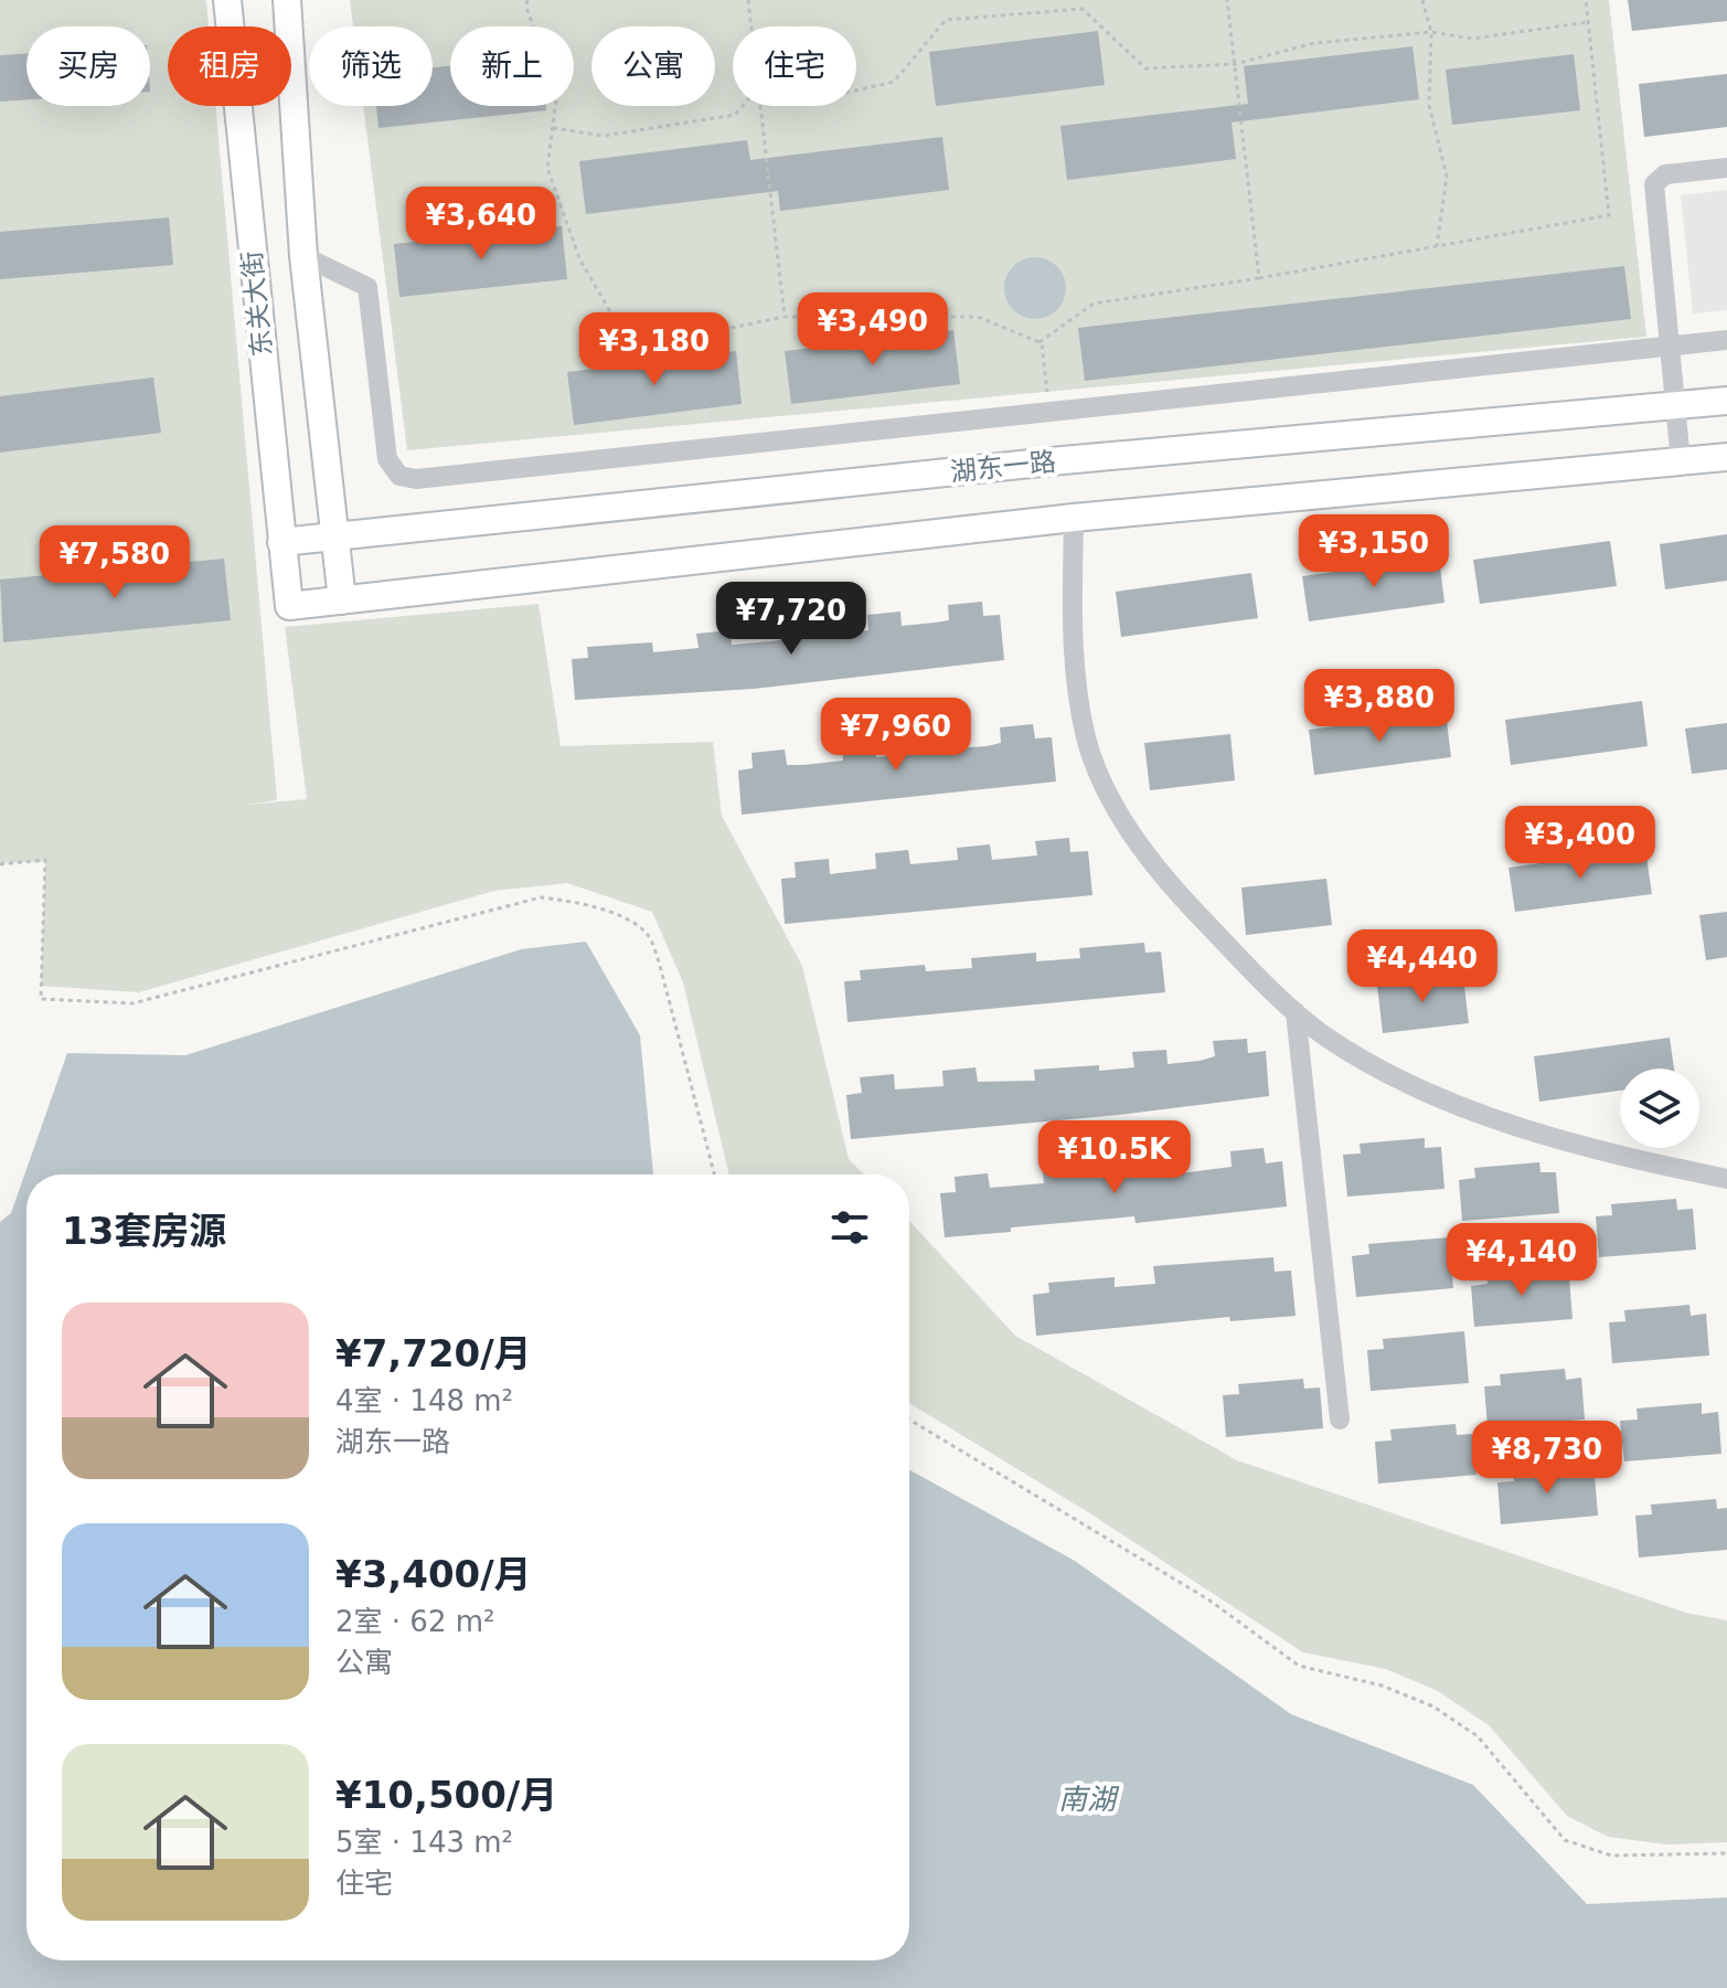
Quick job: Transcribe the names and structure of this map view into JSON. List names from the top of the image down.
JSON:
{
  "streets": {
    "main road": ["东关大街", "湖东一路"]
  },
  "crossings": [
    ["东关大街", "湖东一路"]
  ],
  "water": ["南湖"],
  "page": {
    "chip": [
      "买房",
      "租房",
      "筛选",
      "新上",
      "公寓",
      "住宅"
    ],
    "price": [
      "¥3,640",
      "¥3,490",
      "¥3,180",
      "¥3,150",
      "¥7,580",
      "¥7,720",
      "¥3,880",
      "¥7,960",
      "¥3,400",
      "¥4,440",
      "¥10.5K",
      "¥4,140",
      "¥8,730"
    ],
    "heading": "13套房源",
    "list": [
      {
        "name": "¥7,720/月",
        "note": "4室 · 148 m² · 湖东一路"
      },
      {
        "name": "¥3,400/月",
        "note": "2室 · 62 m² · 公寓"
      },
      {
        "name": "¥10,500/月",
        "note": "5室 · 143 m² · 住宅"
      }
    ]
  }
}
